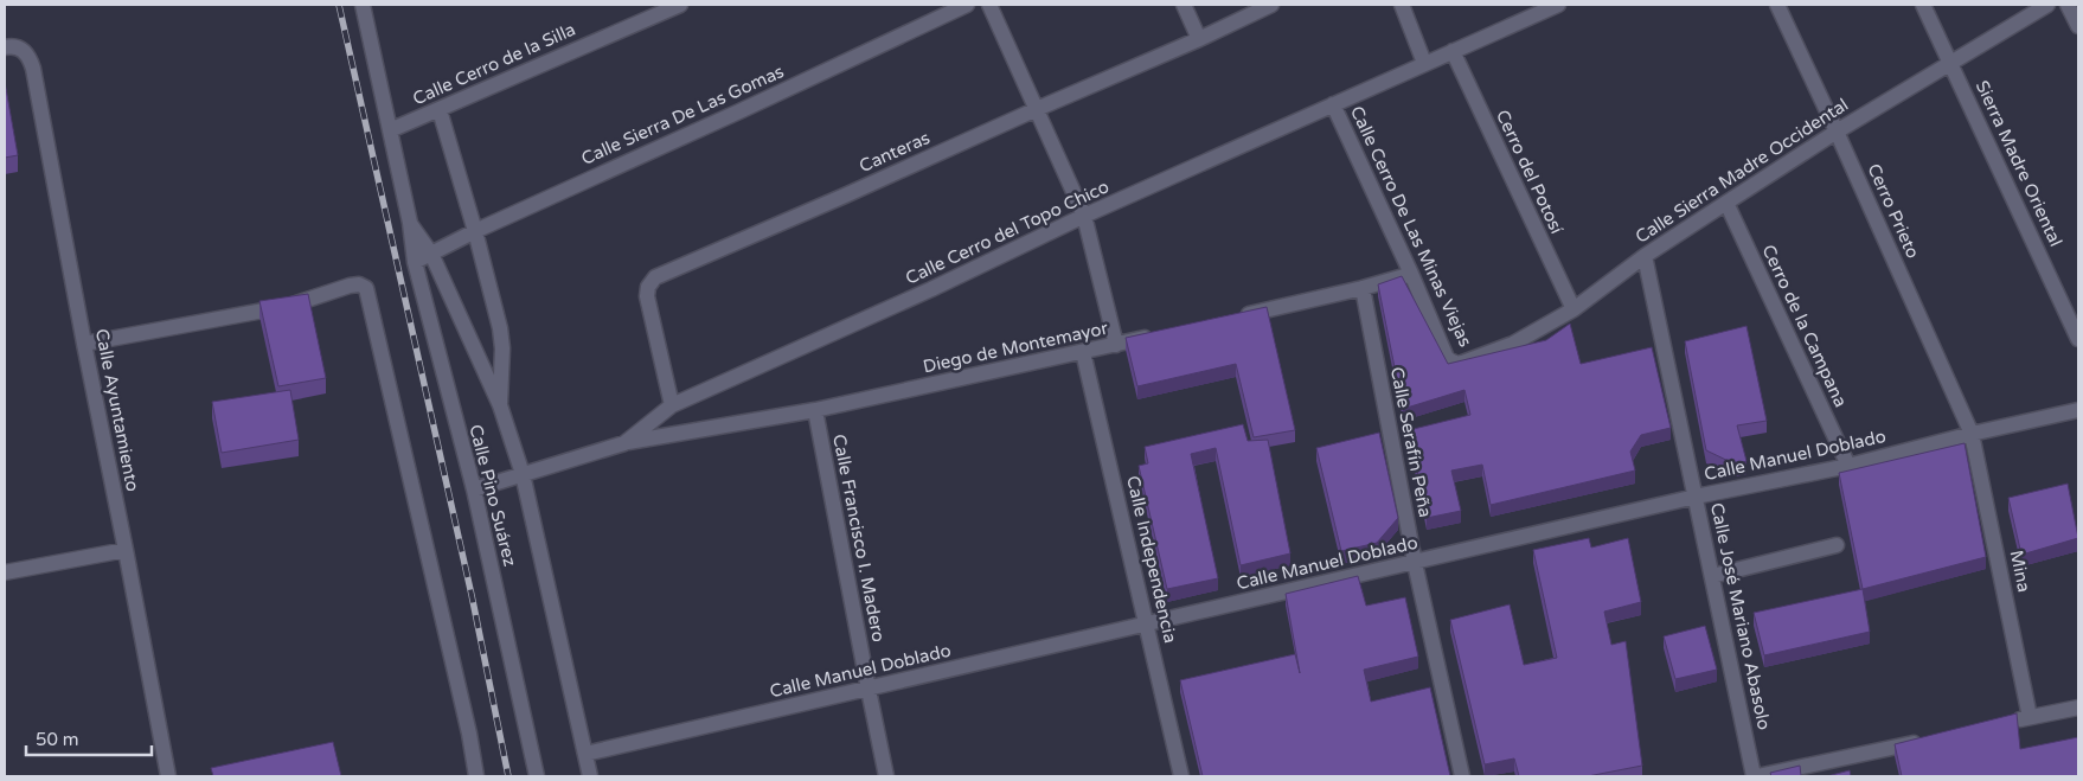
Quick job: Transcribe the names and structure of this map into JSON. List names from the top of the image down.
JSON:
{
  "streets": {
    "street": [
      "Calle Cerro de la Silla",
      "Calle Sierra De Las Gomas",
      "Canteras",
      "Sierra Madre Oriental",
      "Calle Sierra Madre Occidental",
      "Cerro del Potosí",
      "Cerro Prieto",
      "Calle Cerro De Las Minas Viejas",
      "Calle Cerro del Topo Chico",
      "Cerro de la Campana",
      "Diego de Montemayor",
      "Calle Ayuntamiento",
      "Calle Serafín Peña",
      "Calle Manuel Doblado",
      "Calle Pino Suárez",
      "Calle Francisco I. Madero",
      "Calle Independencia",
      "Mina",
      "Calle José Mariano Abasolo"
    ]
  },
  "crossings": [
    ["Calle Cerro de la Silla", "Calle Pino Suárez"],
    ["Calle Sierra De Las Gomas", "Calle Pino Suárez"],
    ["Canteras", "Calle Cerro del Topo Chico"],
    ["Sierra Madre Oriental", "Calle Sierra Madre Occidental"],
    ["Calle Sierra Madre Occidental", "Cerro del Potosí"],
    ["Calle Sierra Madre Occidental", "Cerro Prieto"],
    ["Calle Sierra Madre Occidental", "Calle Cerro De Las Minas Viejas"],
    ["Calle Sierra Madre Occidental", "Cerro de la Campana"],
    ["Calle Sierra Madre Occidental", "Calle José Mariano Abasolo"],
    ["Cerro del Potosí", "Calle Cerro del Topo Chico"],
    ["Cerro Prieto", "Calle Manuel Doblado"],
    ["Cerro Prieto", "Mina"],
    ["Calle Cerro De Las Minas Viejas", "Calle Cerro del Topo Chico"],
    ["Calle Cerro del Topo Chico", "Diego de Montemayor"],
    ["Calle Cerro del Topo Chico", "Calle Pino Suárez"],
    ["Cerro de la Campana", "Calle Manuel Doblado"],
    ["Diego de Montemayor", "Calle Francisco I. Madero"],
    ["Diego de Montemayor", "Calle Independencia"],
    ["Calle Serafín Peña", "Calle Manuel Doblado"],
    ["Calle Manuel Doblado", "Calle Pino Suárez"],
    ["Calle Manuel Doblado", "Calle Francisco I. Madero"],
    ["Calle Manuel Doblado", "Calle Independencia"],
    ["Calle Manuel Doblado", "Mina"],
    ["Calle Manuel Doblado", "Calle José Mariano Abasolo"]
  ],
  "scale_bar": "50 m"
}
